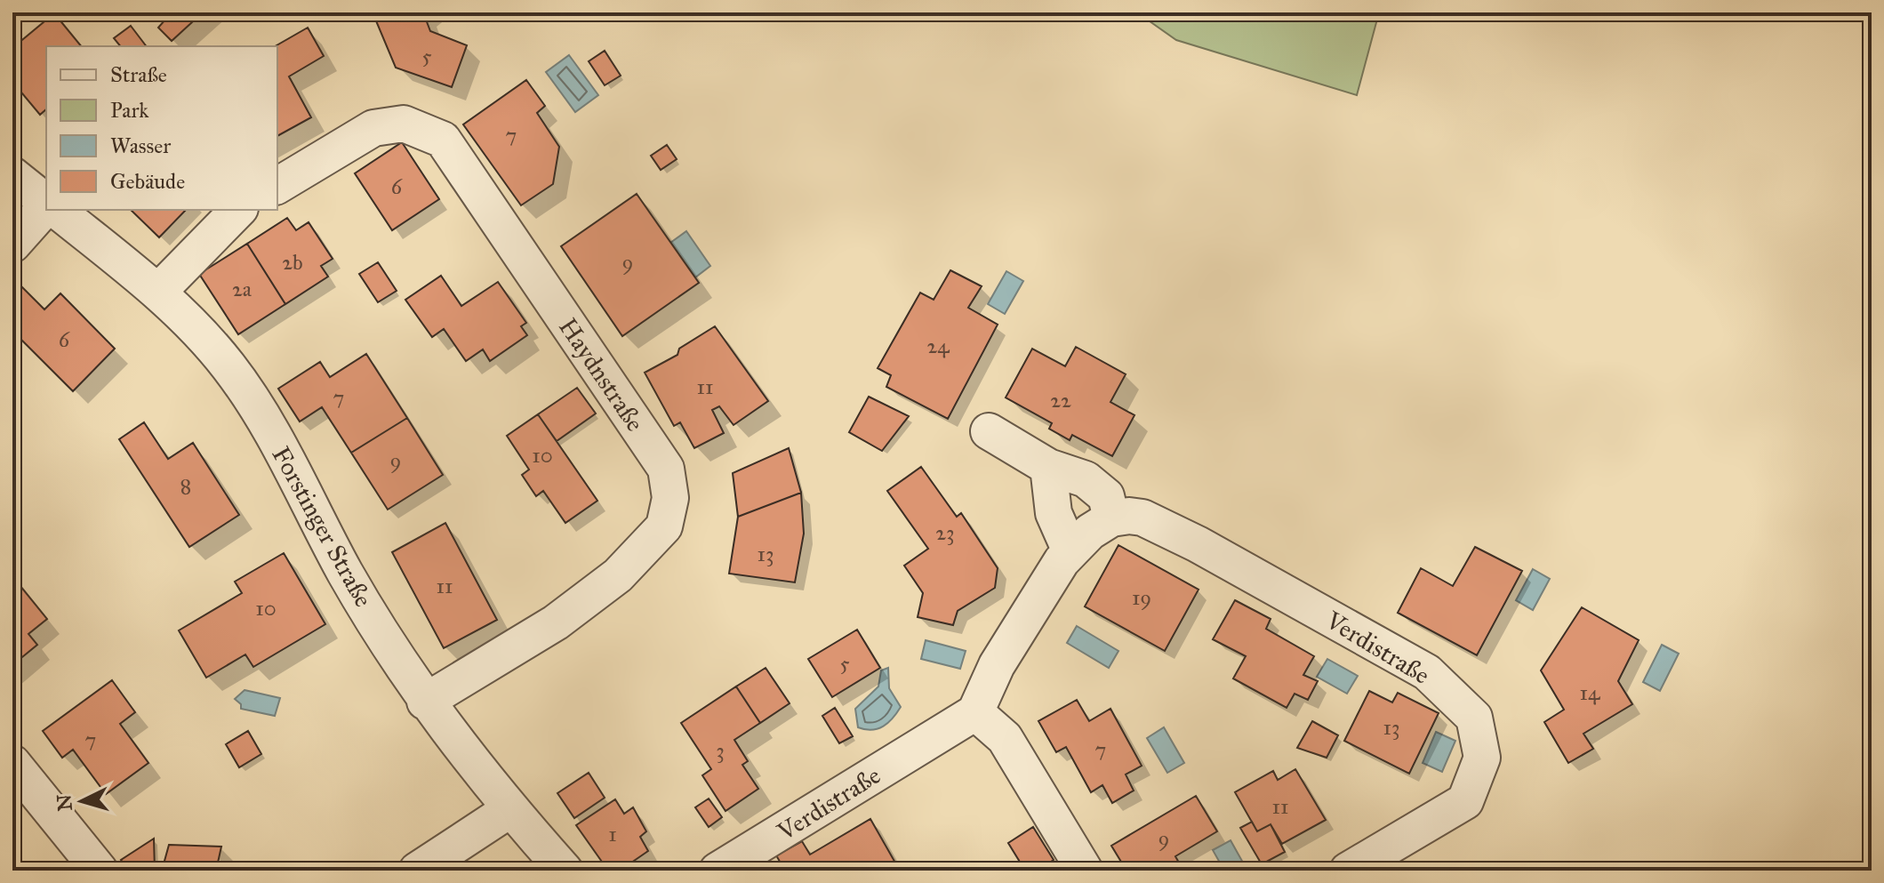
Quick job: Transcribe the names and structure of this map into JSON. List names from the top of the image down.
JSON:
{
  "streets": {
    "street": ["Haydnstraße", "Forstinger Straße", "Verdistraße"]
  },
  "crossings": [
    ["Haydnstraße", "Forstinger Straße"]
  ],
  "house_numbers": [
    "5",
    "7",
    "6",
    "2b",
    "9",
    "2a",
    "6",
    "24",
    "11",
    "7",
    "22",
    "10",
    "9",
    "8",
    "23",
    "13",
    "11",
    "19",
    "10",
    "5",
    "14",
    "13",
    "7",
    "7",
    "3",
    "11",
    "1",
    "9"
  ],
  "legend": [
    "Straße",
    "Park",
    "Wasser",
    "Gebäude"
  ],
  "north": "left"
}
